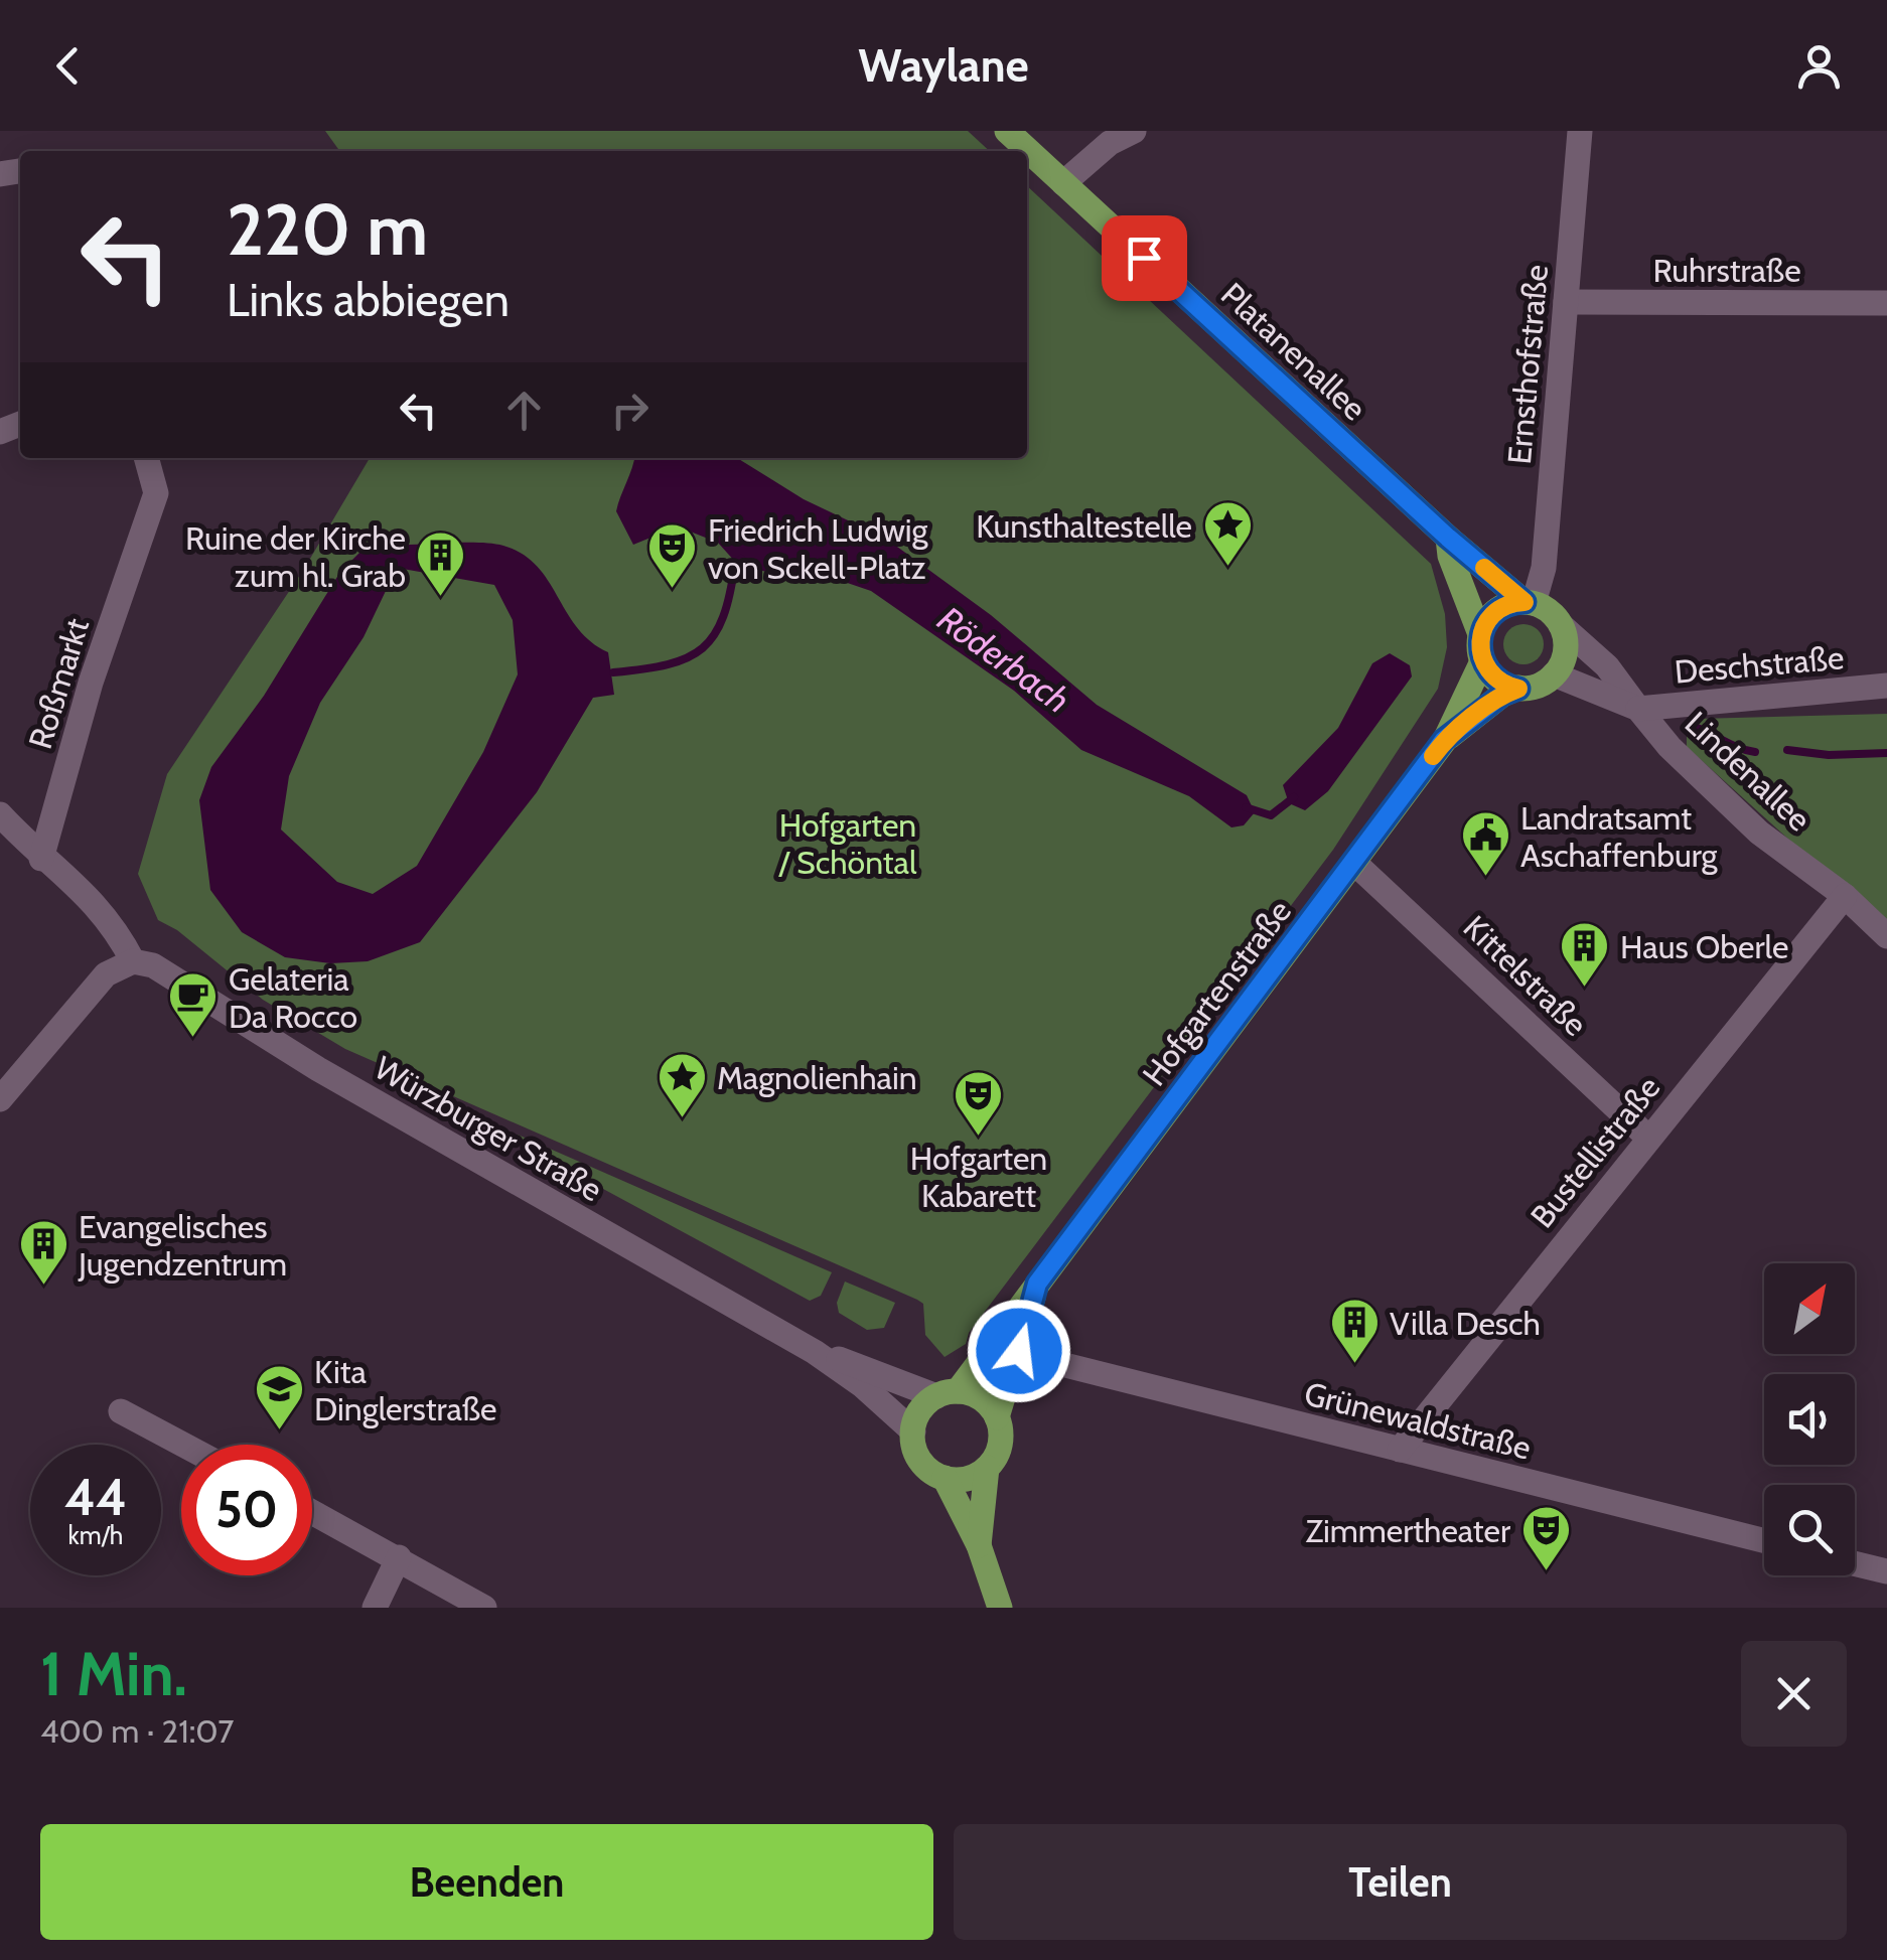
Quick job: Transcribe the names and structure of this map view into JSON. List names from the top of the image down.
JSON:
{
  "streets": {
    "main road": ["Platanenallee", "Hofgartenstraße"],
    "street": [
      "Ruhrstraße",
      "Ernsthofstraße",
      "Deschstraße",
      "Roßmarkt",
      "Lindenallee",
      "Kittelstraße",
      "Würzburger Straße",
      "Bustellistraße",
      "Grünewaldstraße"
    ]
  },
  "crossings": [
    ["Ruhrstraße", "Ernsthofstraße"],
    ["Platanenallee", "Ernsthofstraße"],
    ["Platanenallee", "Lindenallee"],
    ["Platanenallee", "Hofgartenstraße"],
    ["Ernsthofstraße", "Lindenallee"],
    ["Ernsthofstraße", "Hofgartenstraße"],
    ["Deschstraße", "Lindenallee"],
    ["Lindenallee", "Hofgartenstraße"],
    ["Lindenallee", "Bustellistraße"],
    ["Kittelstraße", "Hofgartenstraße"],
    ["Kittelstraße", "Bustellistraße"],
    ["Hofgartenstraße", "Würzburger Straße"],
    ["Bustellistraße", "Grünewaldstraße"]
  ],
  "water": ["Röderbach"],
  "parks": ["Hofgarten / Schöntal"],
  "places": {
    "place": ["Kunsthaltestelle", "Magnolienhain"],
    "theatre": ["Friedrich Ludwig von Sckell-Platz", "Hofgarten Kabarett", "Zimmertheater"],
    "building": [
      "Ruine der Kirche zum hl. Grab",
      "Haus Oberle",
      "Evangelisches Jugendzentrum",
      "Villa Desch"
    ],
    "public building": ["Landratsamt Aschaffenburg"],
    "cafe": ["Gelateria Da Rocco"],
    "school or university": ["Kita Dinglerstraße"]
  },
  "north": "top right",
  "page": {
    "header": "Waylane",
    "turn": ["220 m", "Links abbiegen"],
    "speed": "44 km/h",
    "limit": "50",
    "heading": ["1 Min.", "400 m · 21:07"],
    "buttons": ["Beenden", "Teilen"]
  }
}
